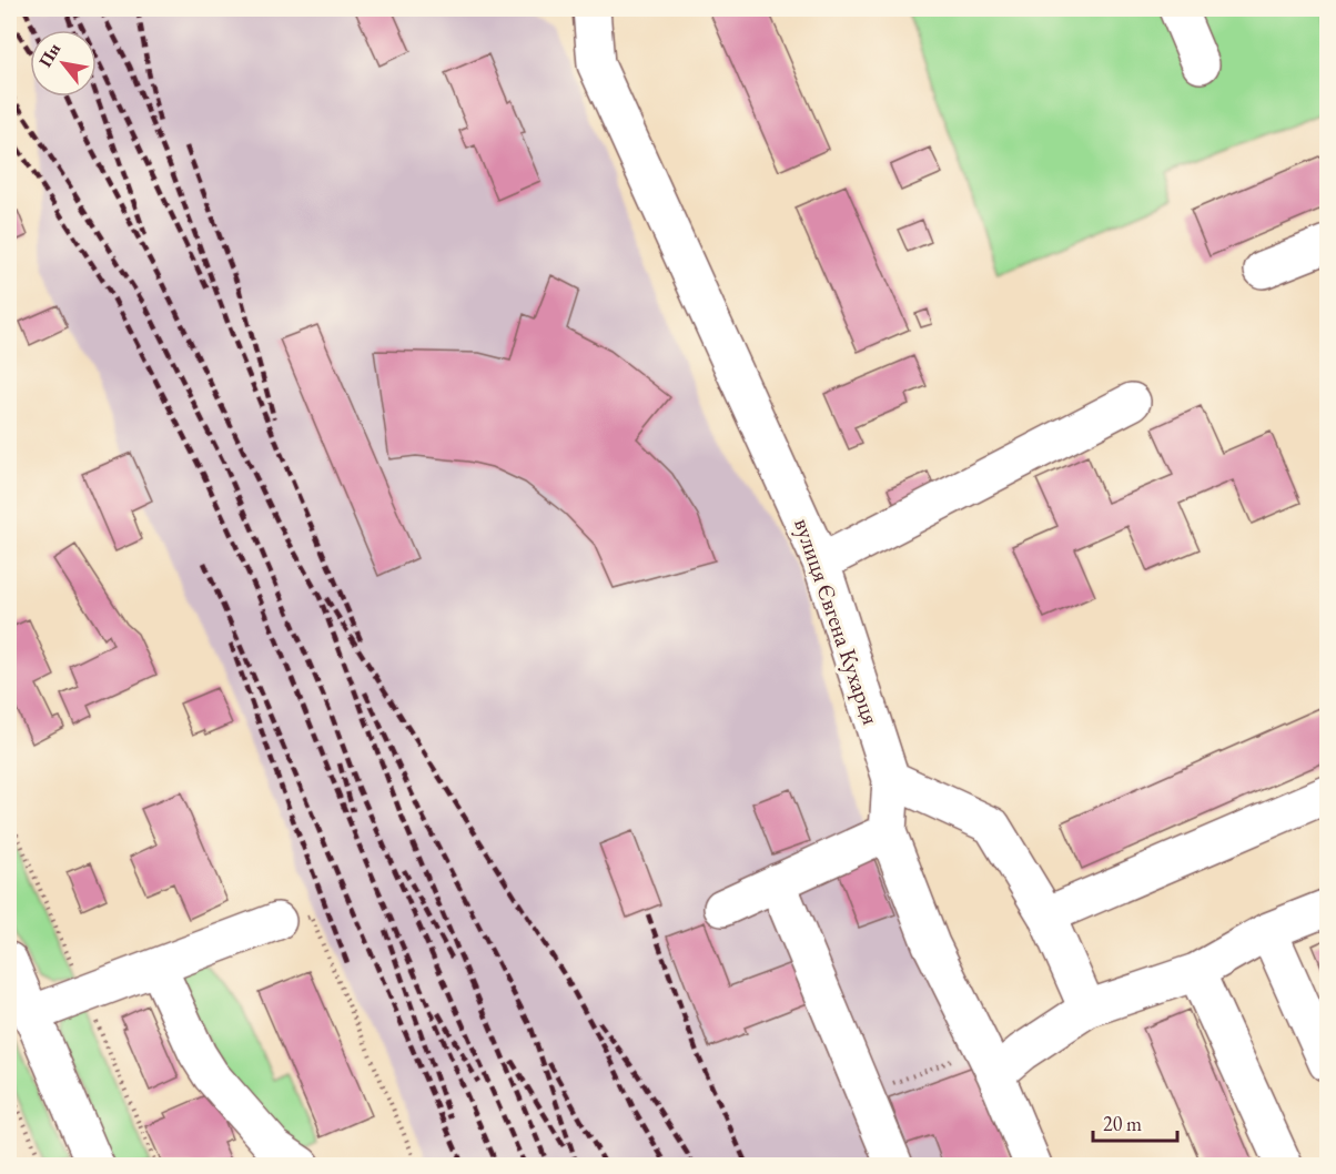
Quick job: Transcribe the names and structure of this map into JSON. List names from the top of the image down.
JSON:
{
  "streets": {
    "street": ["вулиця Євгена Кухарця"]
  },
  "scale_bar": "20 m",
  "north": "top left"
}
